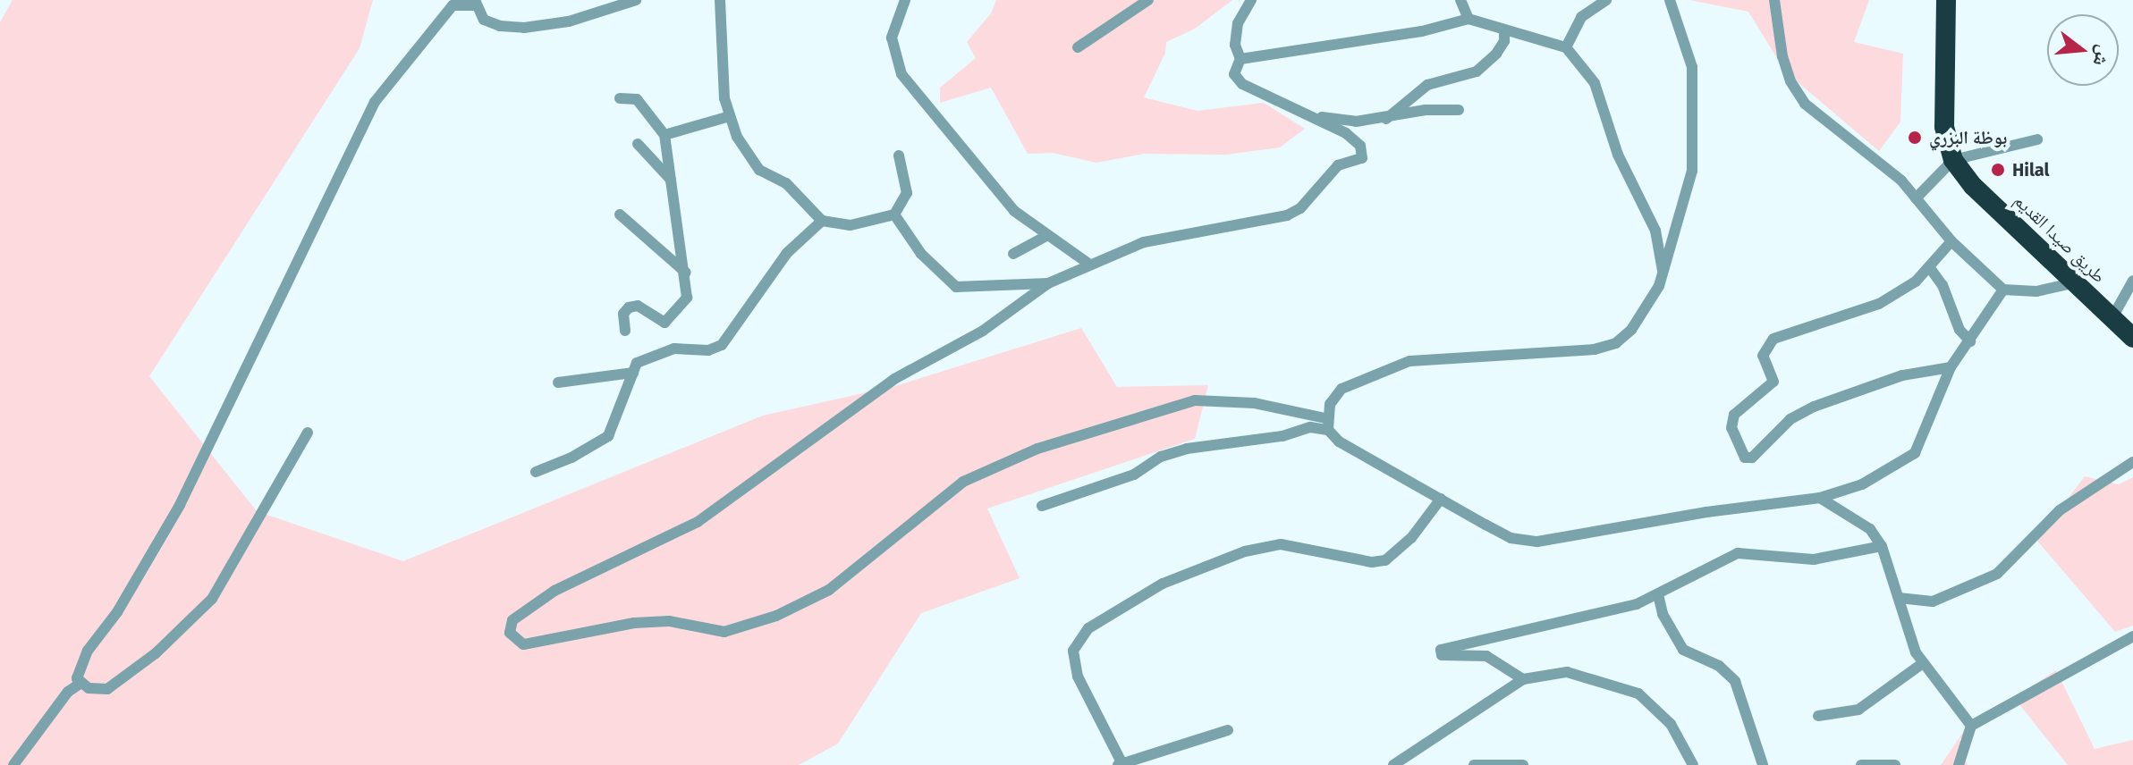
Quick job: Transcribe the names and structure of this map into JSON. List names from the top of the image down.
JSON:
{
  "streets": {
    "highway": ["طريق صيدا القديم"]
  },
  "places": ["بوظة البزري", "Hilal"],
  "north": "right"
}
